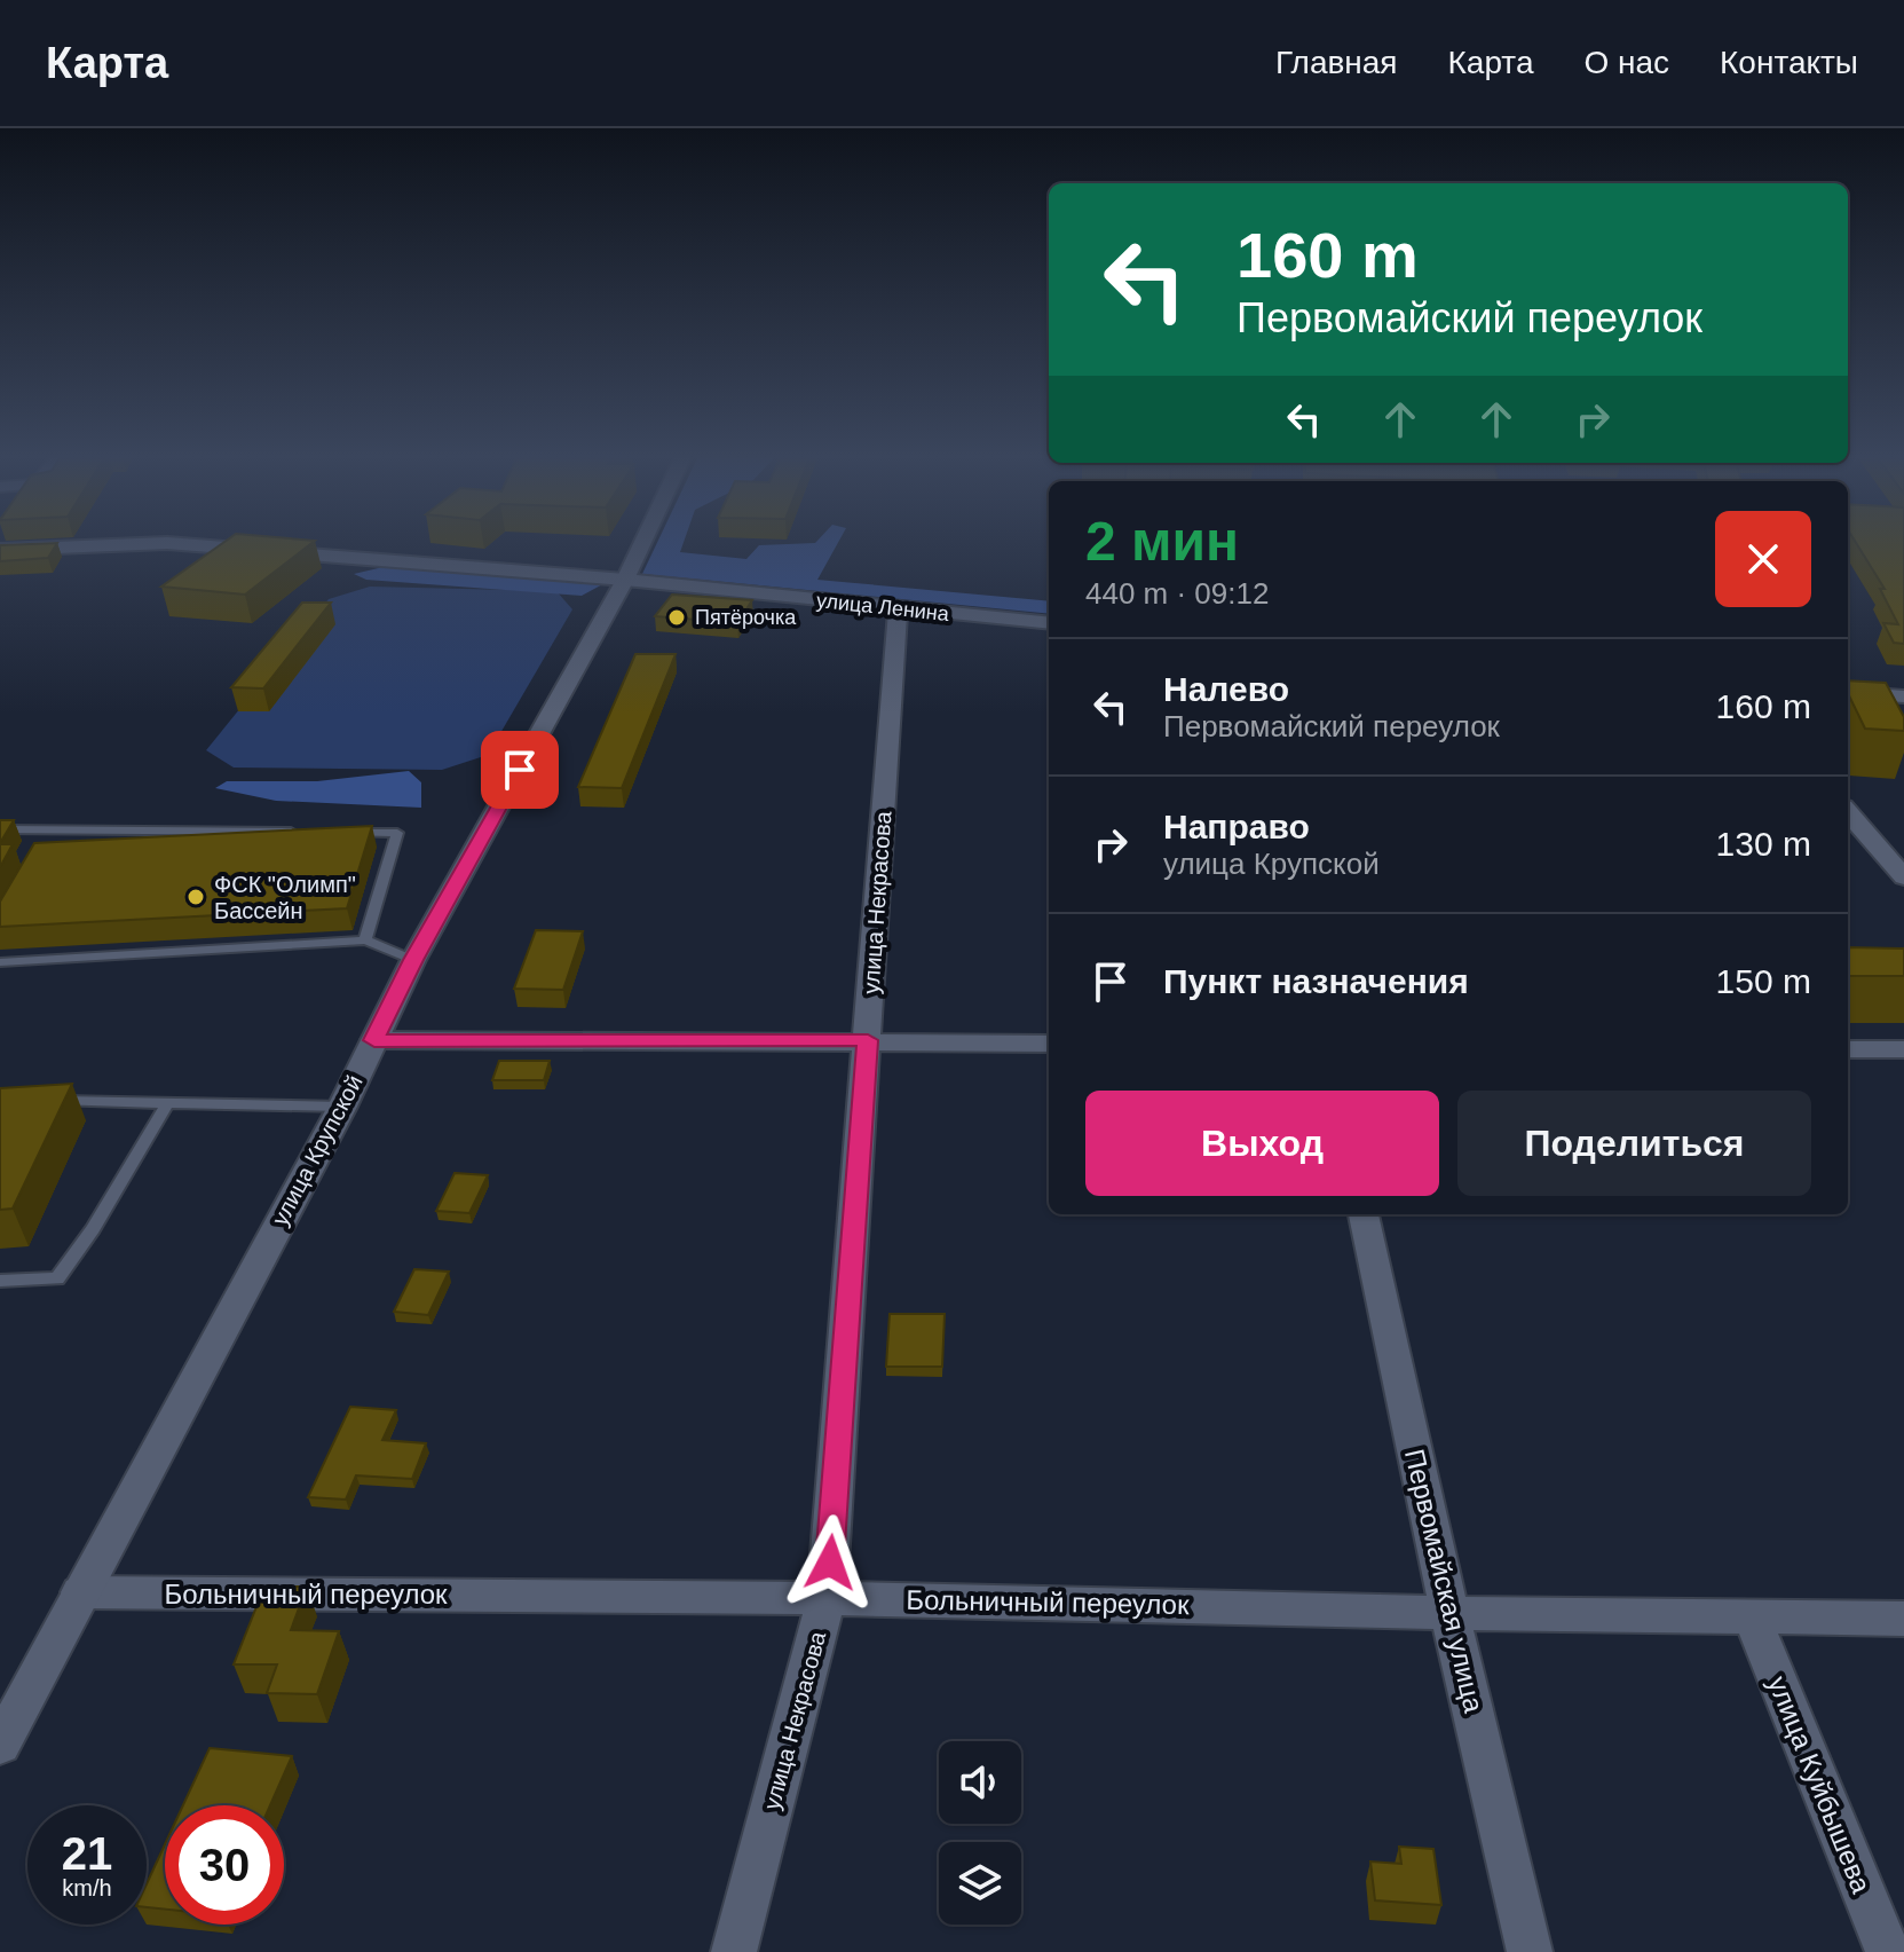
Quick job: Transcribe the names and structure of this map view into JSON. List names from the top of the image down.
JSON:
{
  "streets": {
    "street": [
      "улица Ленина",
      "улица Некрасова",
      "улица Крупской",
      "Первомайская улица",
      "Больничный переулок",
      "улица Куйбышева"
    ]
  },
  "crossings": [
    ["улица Ленина", "улица Некрасова"],
    ["улица Ленина", "улица Крупской"],
    ["улица Некрасова", "Больничный переулок"],
    ["улица Крупской", "Больничный переулок"],
    ["Первомайская улица", "Больничный переулок"],
    ["Больничный переулок", "улица Куйбышева"]
  ],
  "places": ["Пятёрочка", "ФСК \"Олимп\" Бассейн"],
  "page": {
    "header": "Карта",
    "nav": [
      "Главная",
      "Карта",
      "О нас",
      "Контакты"
    ],
    "turn": ["160 m", "Первомайский переулок"],
    "heading": ["2 мин", "440 m · 09:12"],
    "list": [
      {
        "name": "Налево",
        "note": "Первомайский переулок",
        "value": "160 m"
      },
      {
        "name": "Направо",
        "note": "улица Крупской",
        "value": "130 m"
      },
      {
        "name": "Пункт назначения",
        "value": "150 m"
      }
    ],
    "buttons": ["Выход", "Поделиться"],
    "speed": "21 km/h",
    "limit": "30"
  }
}
